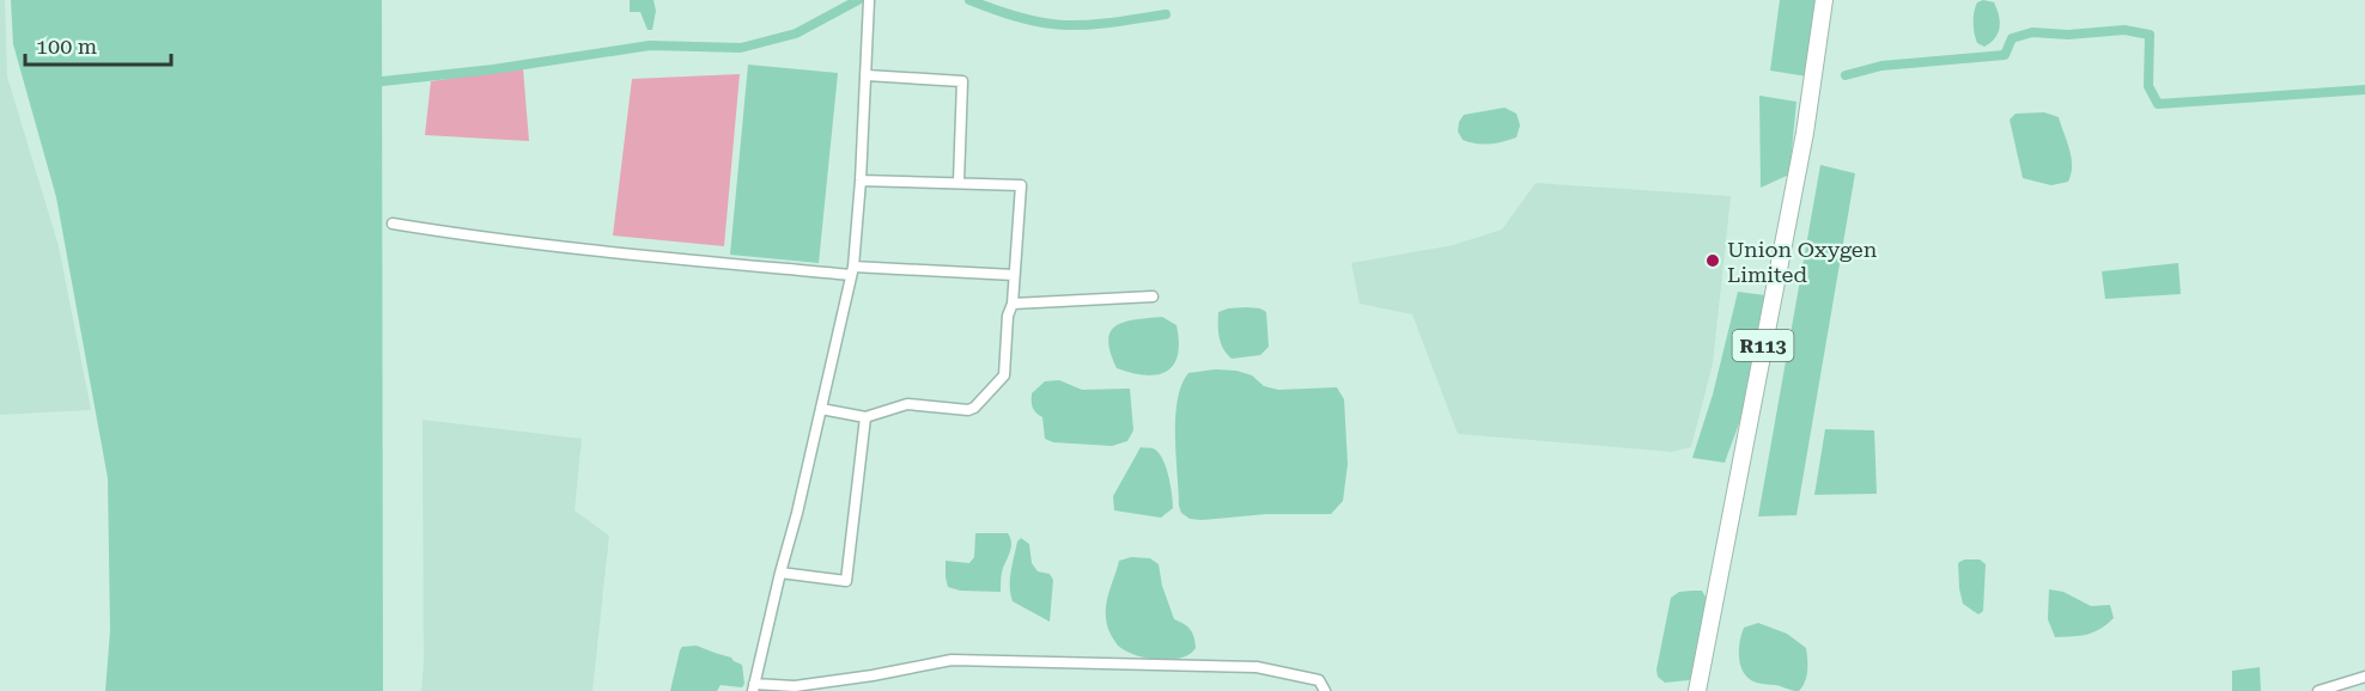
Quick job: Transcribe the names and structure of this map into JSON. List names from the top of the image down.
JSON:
{
  "streets": {
    "main road": ["R113"]
  },
  "places": ["Union Oxygen Limited"],
  "scale_bar": "100 m"
}
